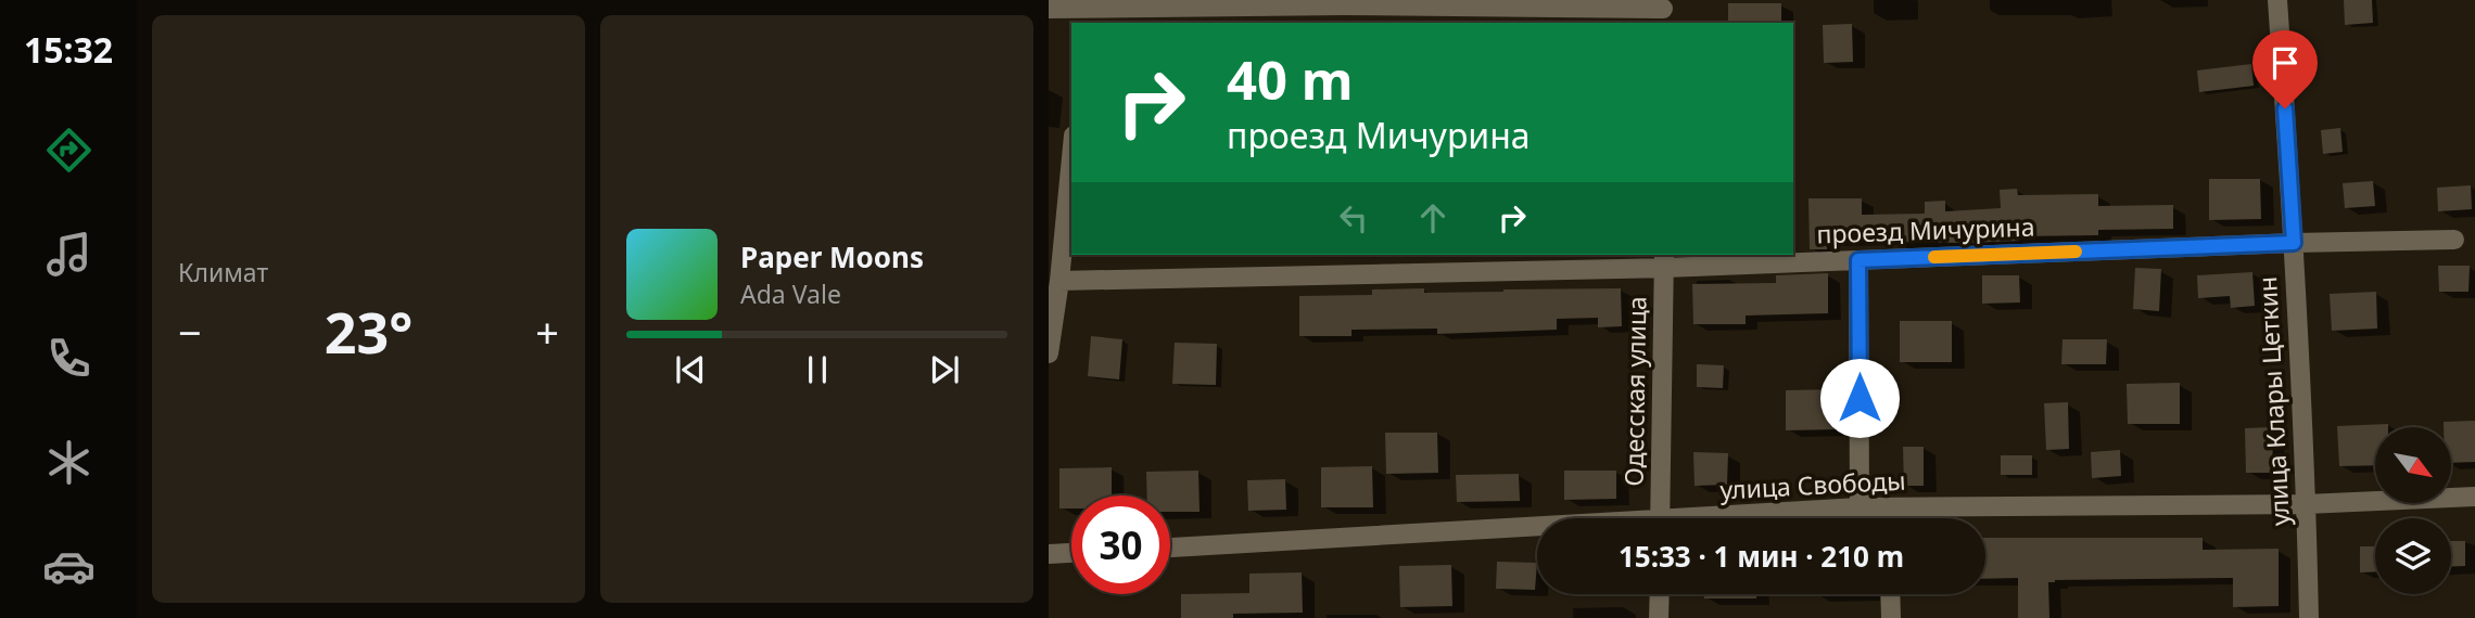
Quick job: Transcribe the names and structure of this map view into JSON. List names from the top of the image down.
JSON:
{
  "streets": {
    "street": [
      "проезд Мичурина",
      "Одесская улица",
      "улица Клары Цеткин",
      "улица Свободы"
    ]
  },
  "crossings": [
    ["проезд Мичурина", "Одесская улица"],
    ["проезд Мичурина", "улица Клары Цеткин"],
    ["улица Клары Цеткин", "улица Свободы"]
  ],
  "north": "bottom right",
  "page": {
    "tabs": "15:32",
    "tile": "Климат",
    "turn": ["40 m", "проезд Мичурина"],
    "song": ["Paper Moons", "Ada Vale"],
    "heat": ["−", "23°", "+"],
    "limit": "30",
    "trip": "15:33 · 1 мин · 210 m"
  }
}
